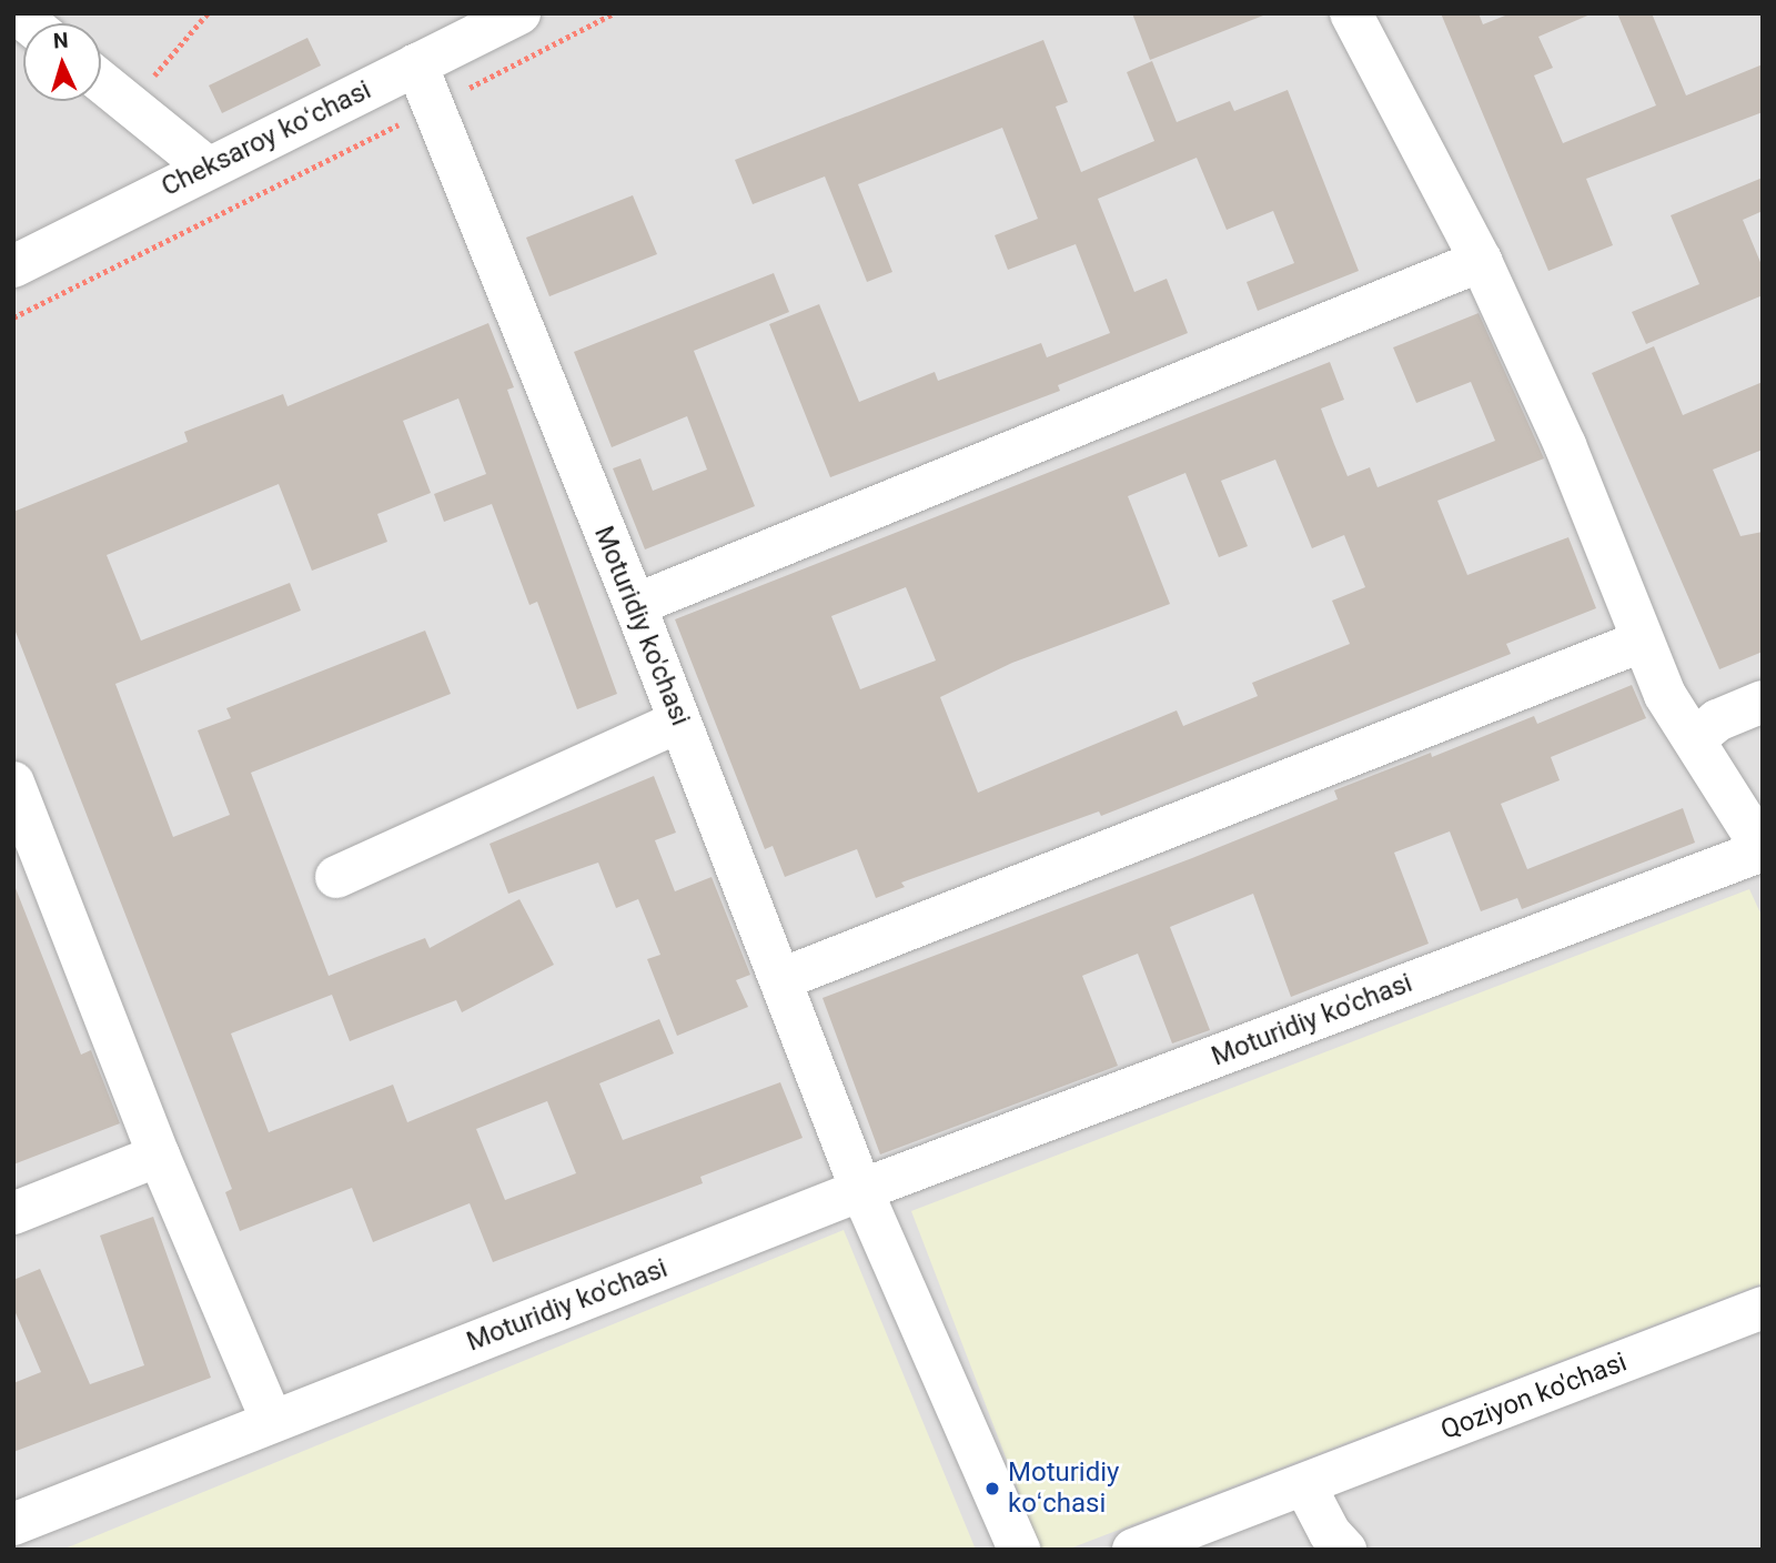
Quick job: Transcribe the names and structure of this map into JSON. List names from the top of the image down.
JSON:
{
  "streets": {
    "street": ["Cheksaroy koʻchasi", "Moturidiy ko'chasi", "Qoziyon ko'chasi"]
  },
  "crossings": [
    ["Cheksaroy koʻchasi", "Moturidiy ko'chasi"]
  ],
  "places": ["Moturidiy koʻchasi"],
  "north": "top"
}
